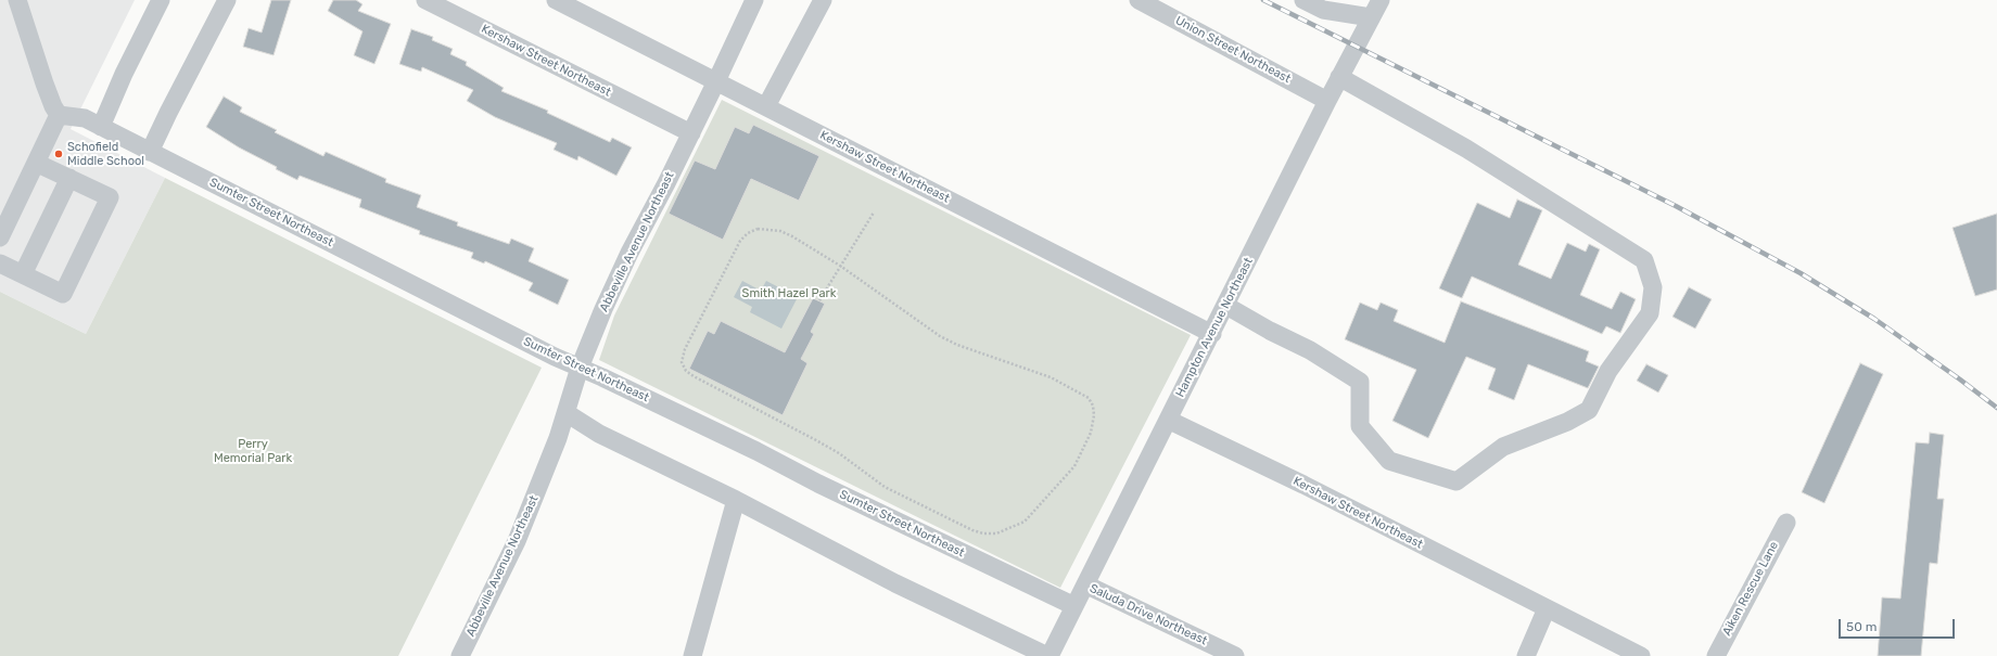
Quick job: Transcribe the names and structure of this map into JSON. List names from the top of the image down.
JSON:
{
  "streets": {
    "street": [
      "Union Street Northeast",
      "Kershaw Street Northeast",
      "Sumter Street Northeast",
      "Abbeville Avenue Northeast",
      "Hampton Avenue Northeast",
      "Aiken Rescue Lane",
      "Saluda Drive Northeast"
    ]
  },
  "crossings": [
    ["Union Street Northeast", "Hampton Avenue Northeast"],
    ["Kershaw Street Northeast", "Abbeville Avenue Northeast"],
    ["Kershaw Street Northeast", "Hampton Avenue Northeast"],
    ["Sumter Street Northeast", "Abbeville Avenue Northeast"],
    ["Sumter Street Northeast", "Hampton Avenue Northeast"],
    ["Hampton Avenue Northeast", "Saluda Drive Northeast"]
  ],
  "parks": ["Smith Hazel Park", "Perry Memorial Park"],
  "places": ["Schofield Middle School"],
  "scale_bar": "50 m"
}
